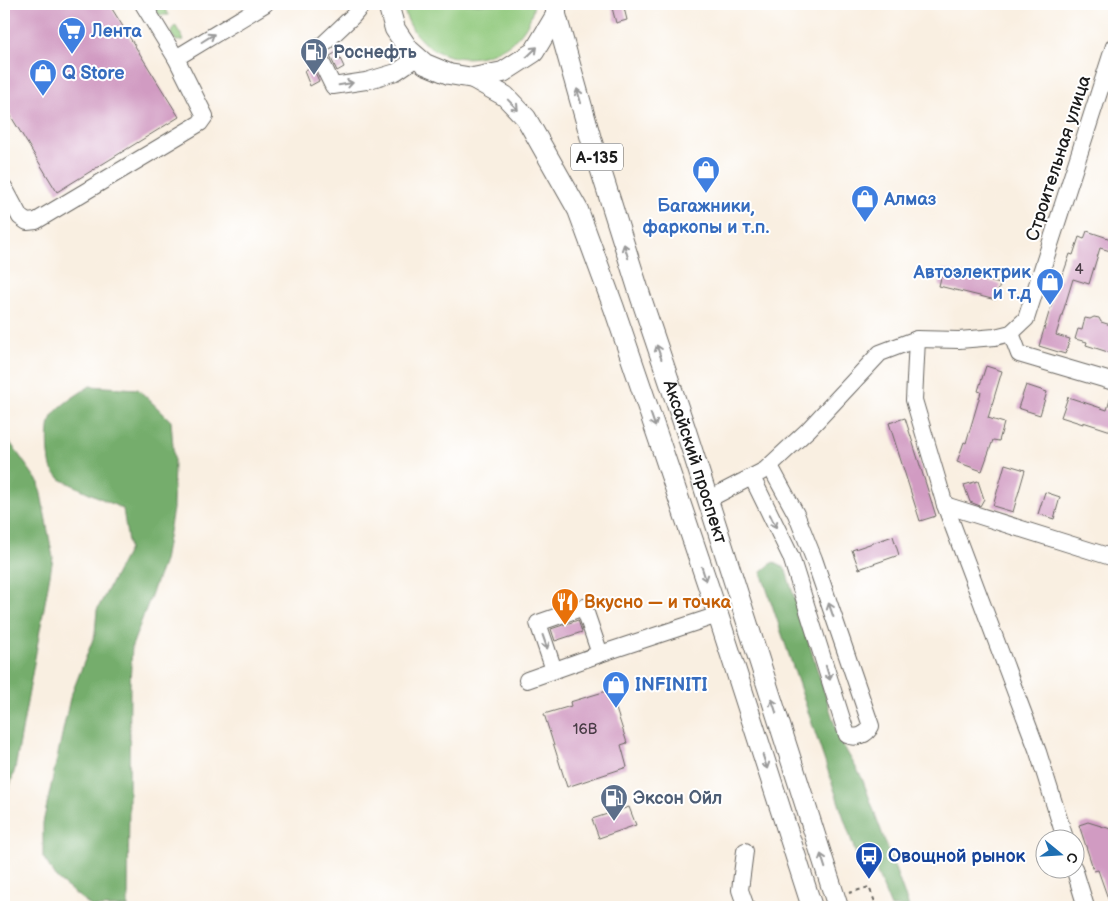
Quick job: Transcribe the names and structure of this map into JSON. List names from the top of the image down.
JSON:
{
  "streets": {
    "main road": ["А-135", "Аксайский проспект"],
    "street": ["Строительная улица"]
  },
  "places": {
    "supermarket": ["Лента"],
    "fuel station": ["Роснефть", "Эксон Ойл"],
    "shop": [
      "Q Store",
      "Багажники, фаркопы и т.п.",
      "Алмаз",
      "Автоэлектрик и т.д",
      "INFINITI"
    ],
    "restaurant": ["Вкусно — и точка"],
    "bus stop": ["Овощной рынок"]
  },
  "house_numbers": ["4", "16В"],
  "north": "right"
}
